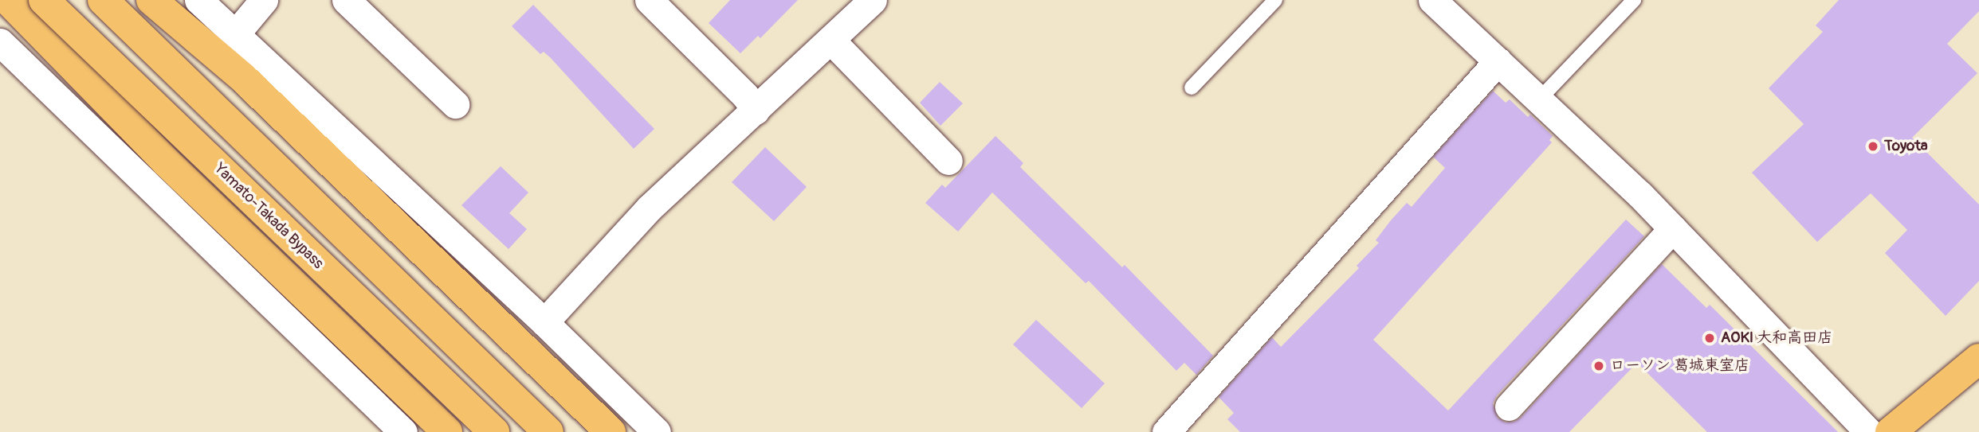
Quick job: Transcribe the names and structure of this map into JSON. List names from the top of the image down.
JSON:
{
  "streets": {
    "highway": ["Yamato-Takada Bypass"]
  },
  "places": ["Toyota", "AOKI 大和高田店", "ローソン 葛城東室店"]
}
